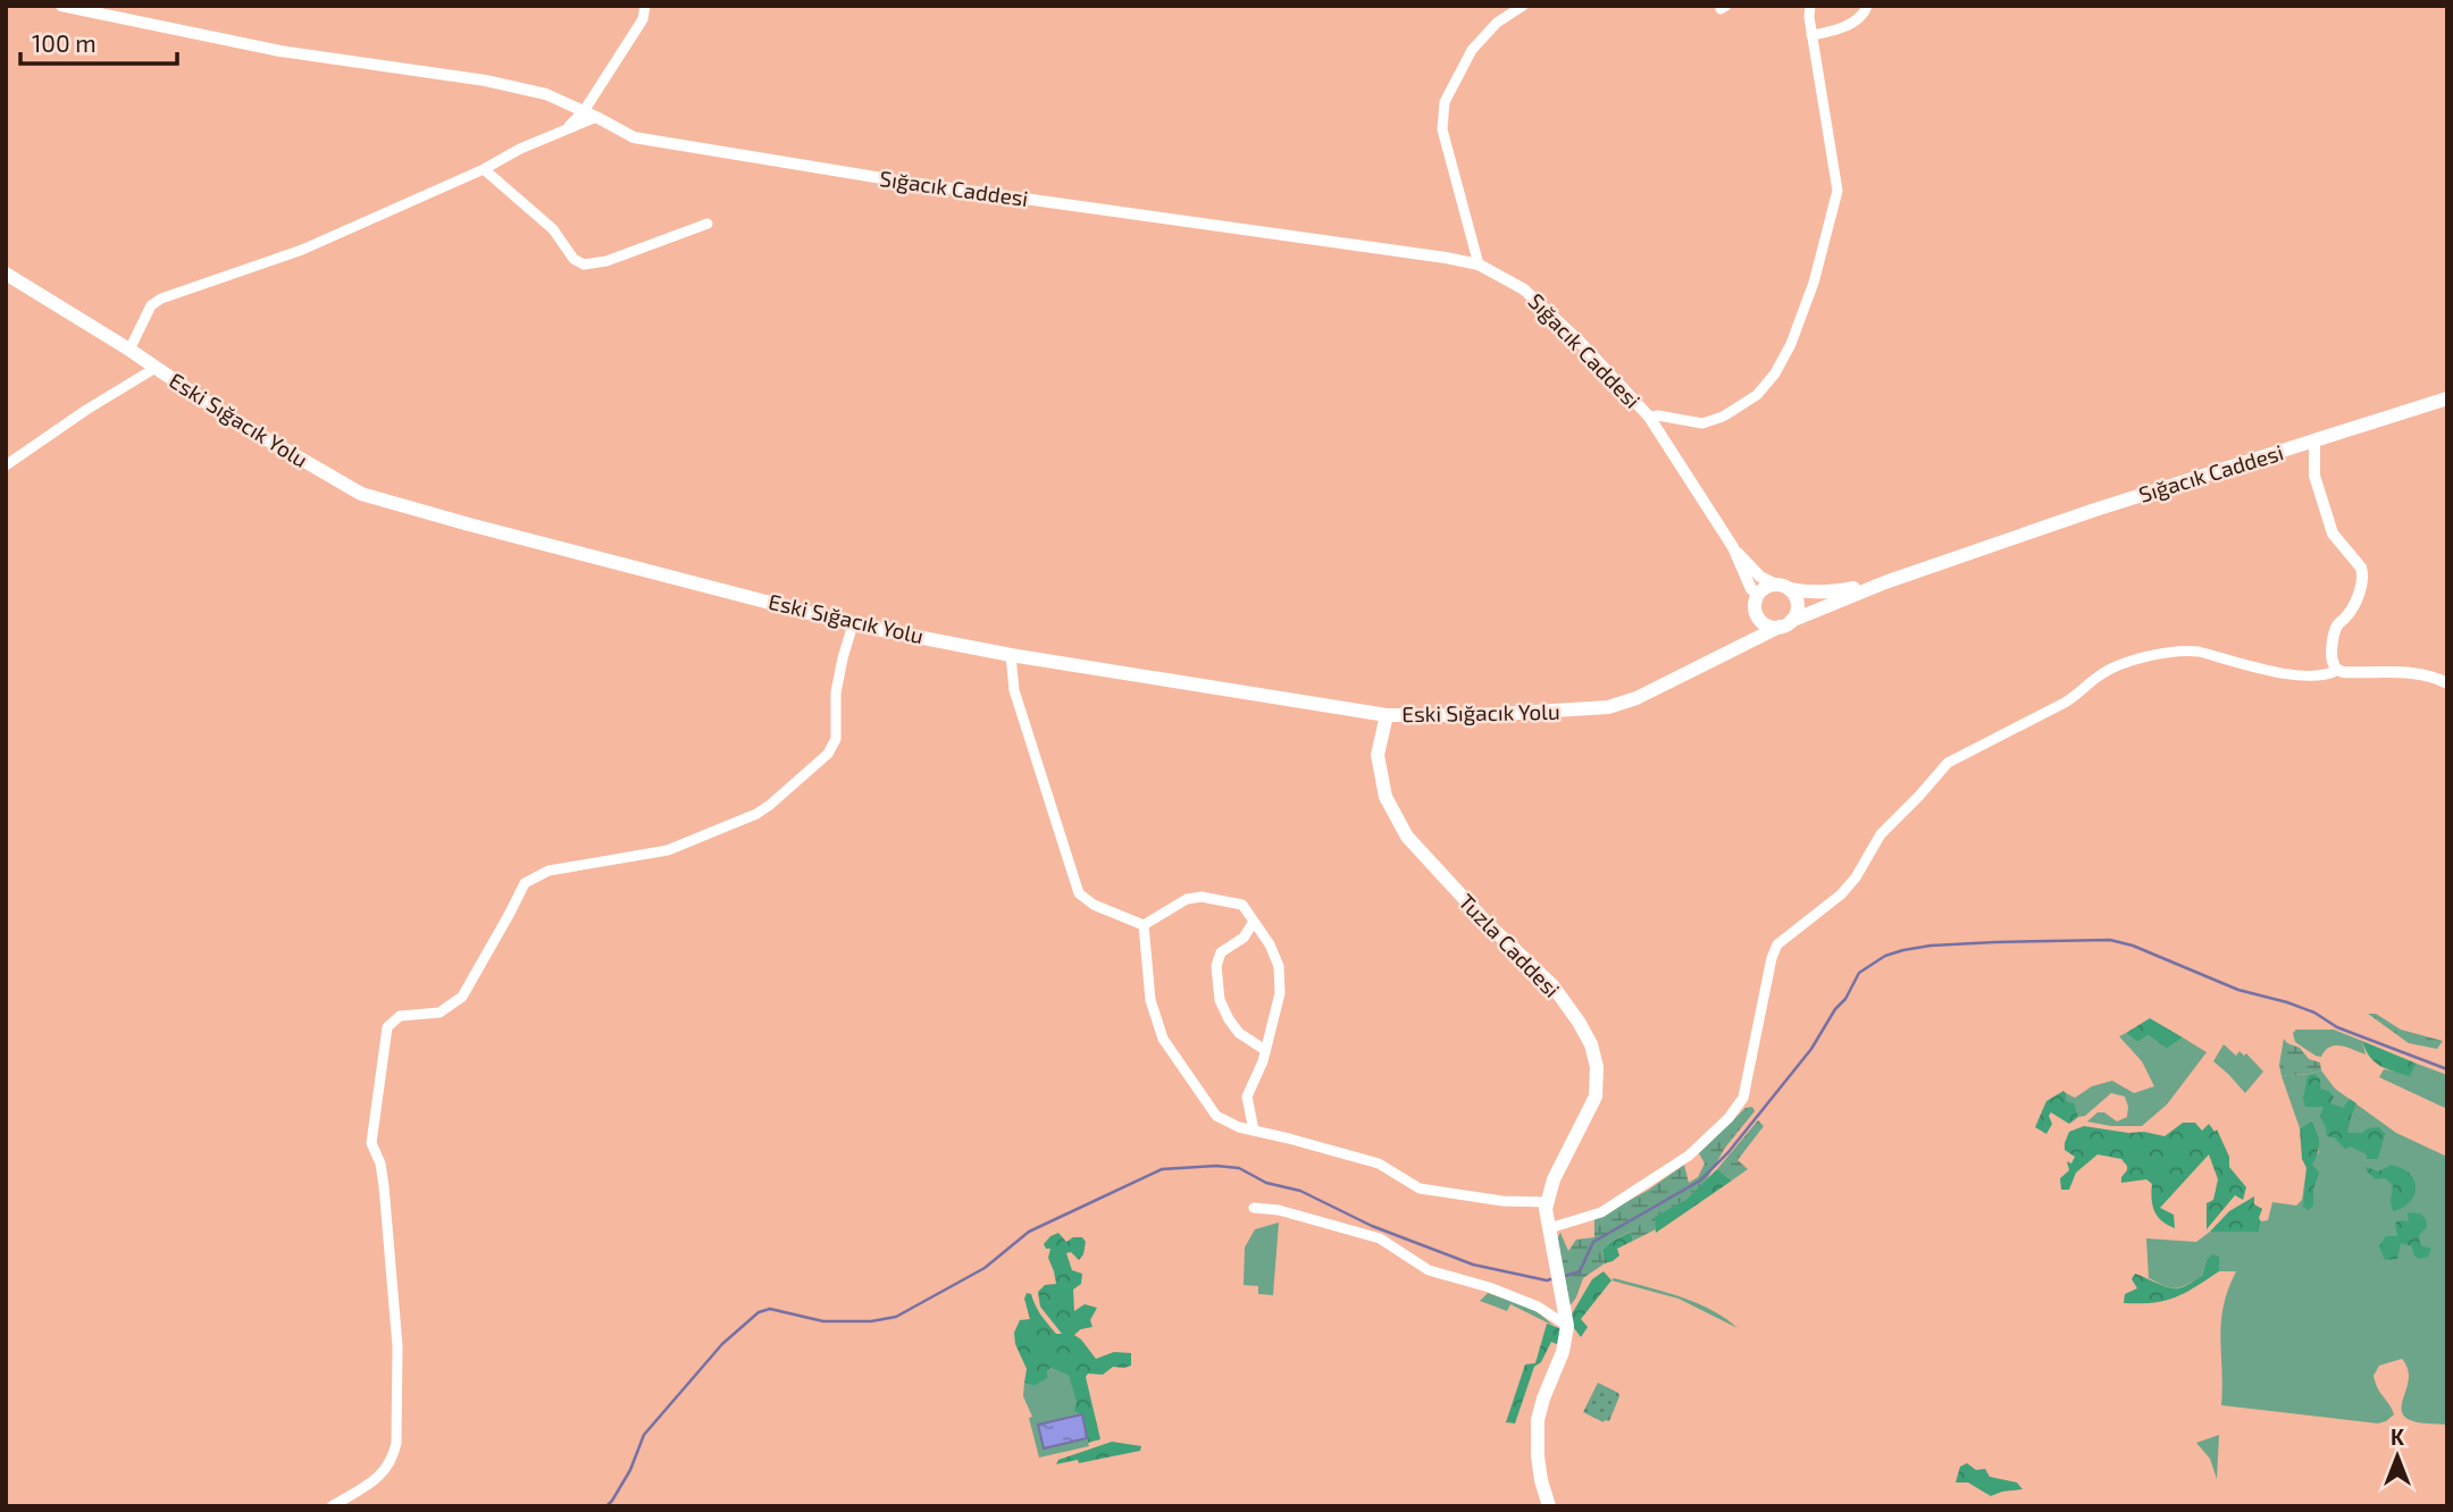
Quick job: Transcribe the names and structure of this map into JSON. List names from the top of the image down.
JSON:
{
  "streets": {
    "main road": ["Sığacık Caddesi", "Eski Sığacık Yolu", "Tuzla Caddesi"]
  },
  "crossings": [
    ["Sığacık Caddesi", "Eski Sığacık Yolu"],
    ["Eski Sığacık Yolu", "Tuzla Caddesi"]
  ],
  "scale_bar": "100 m",
  "north": "top"
}
